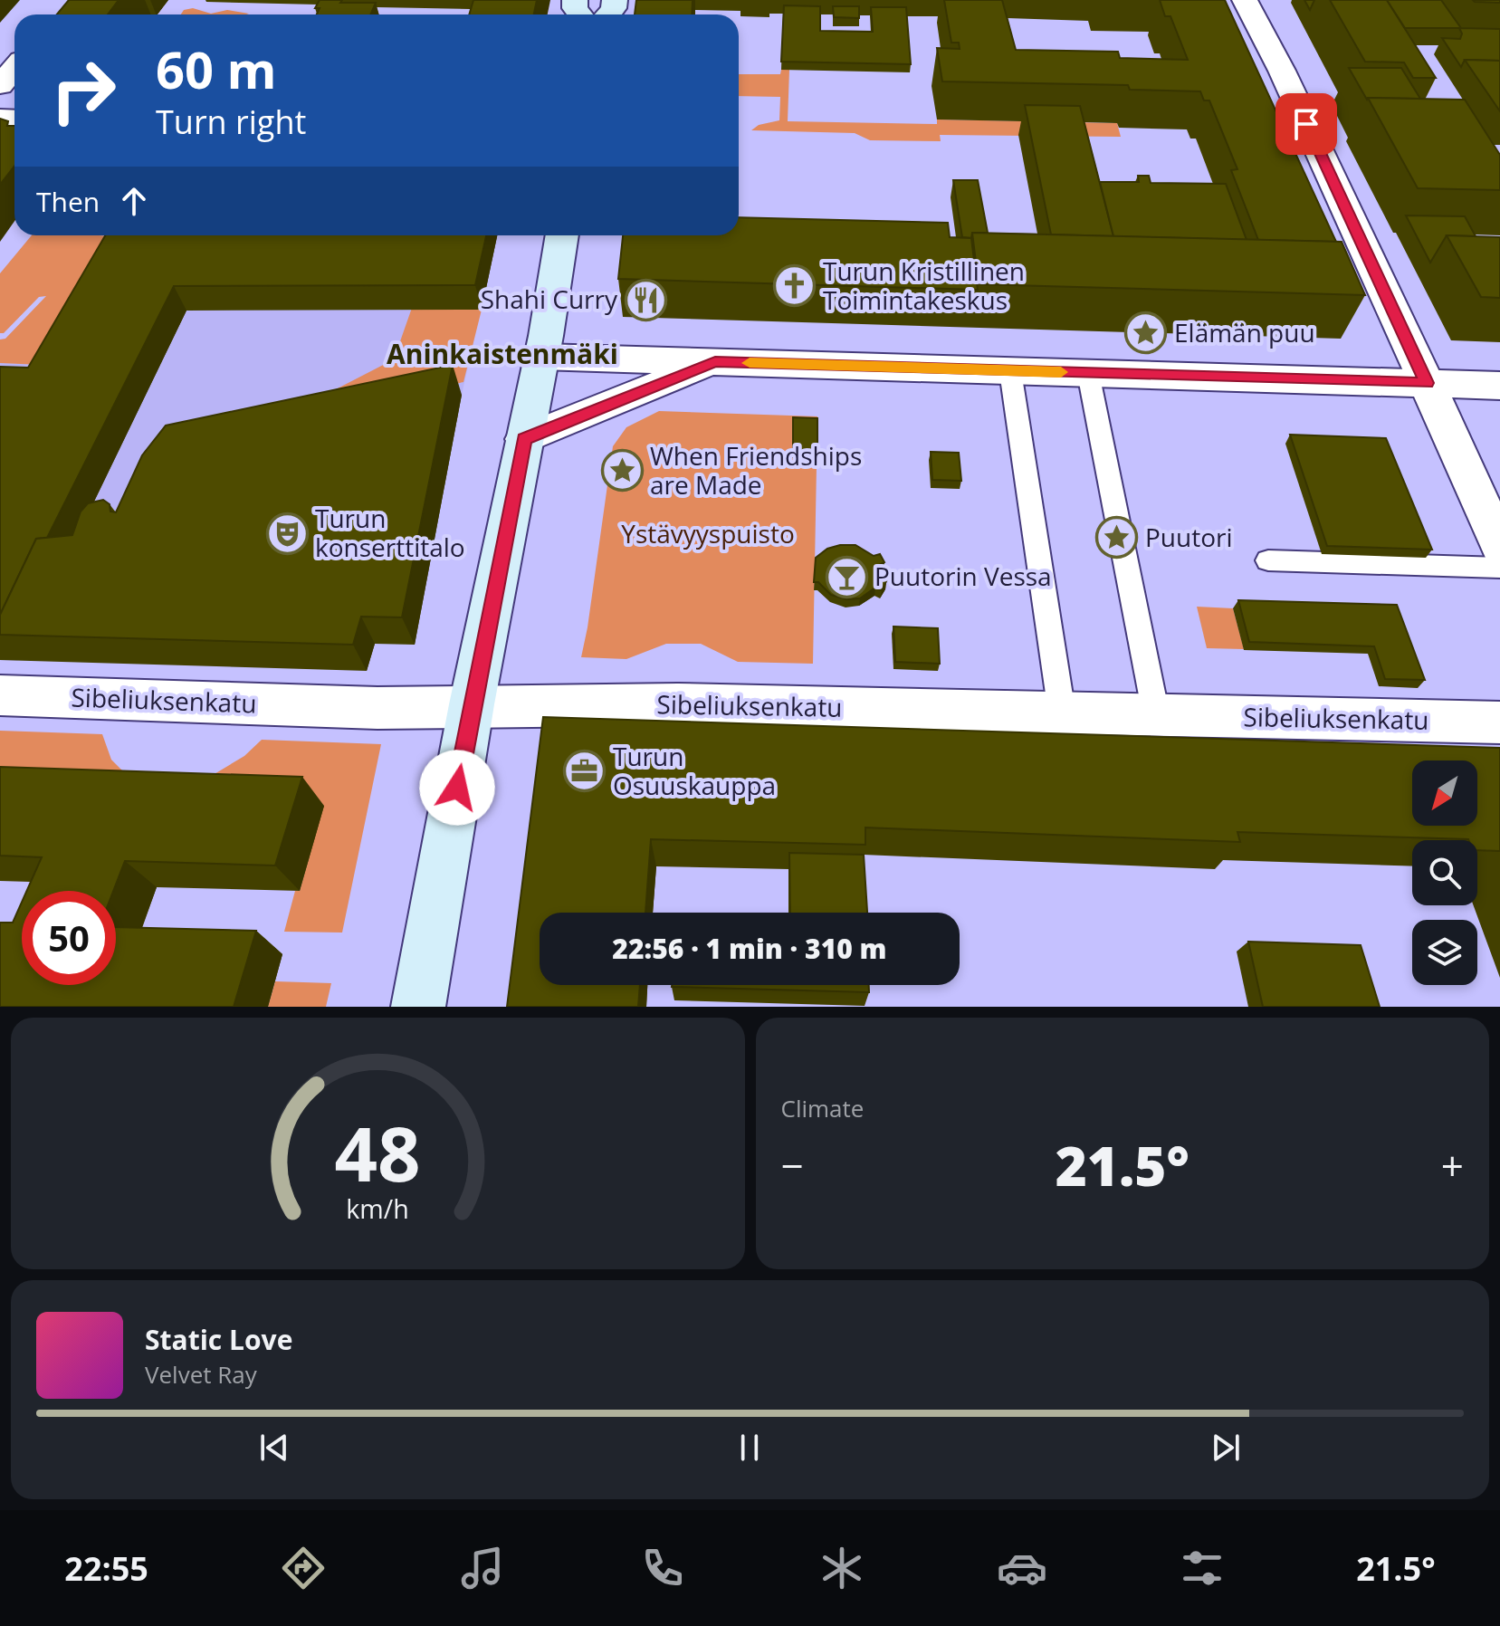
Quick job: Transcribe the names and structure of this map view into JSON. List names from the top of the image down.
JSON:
{
  "streets": {
    "street": ["Sibeliuksenkatu"]
  },
  "districts": ["Aninkaistenmäki"],
  "parks": ["Ystävyyspuisto"],
  "places": {
    "church": ["Turun Kristillinen Toimintakeskus"],
    "restaurant": ["Shahi Curry"],
    "place": ["Elämän puu", "When Friendships are Made", "Puutori"],
    "theatre": ["Turun konserttitalo"],
    "bar": ["Puutorin Vessa"],
    "office": ["Turun Osuuskauppa"]
  },
  "north": "bottom left",
  "page": {
    "turn": ["60 m", "Turn right"],
    "then": "Then",
    "limit": "50",
    "trip": "22:56 · 1 min · 310 m",
    "tile": "Climate",
    "heat": ["−", "21.5°", "+"],
    "song": ["Static Love", "Velvet Ray"],
    "tabs": ["22:55", "21.5°"],
    "gauge": ["48", "km/h"]
  }
}
